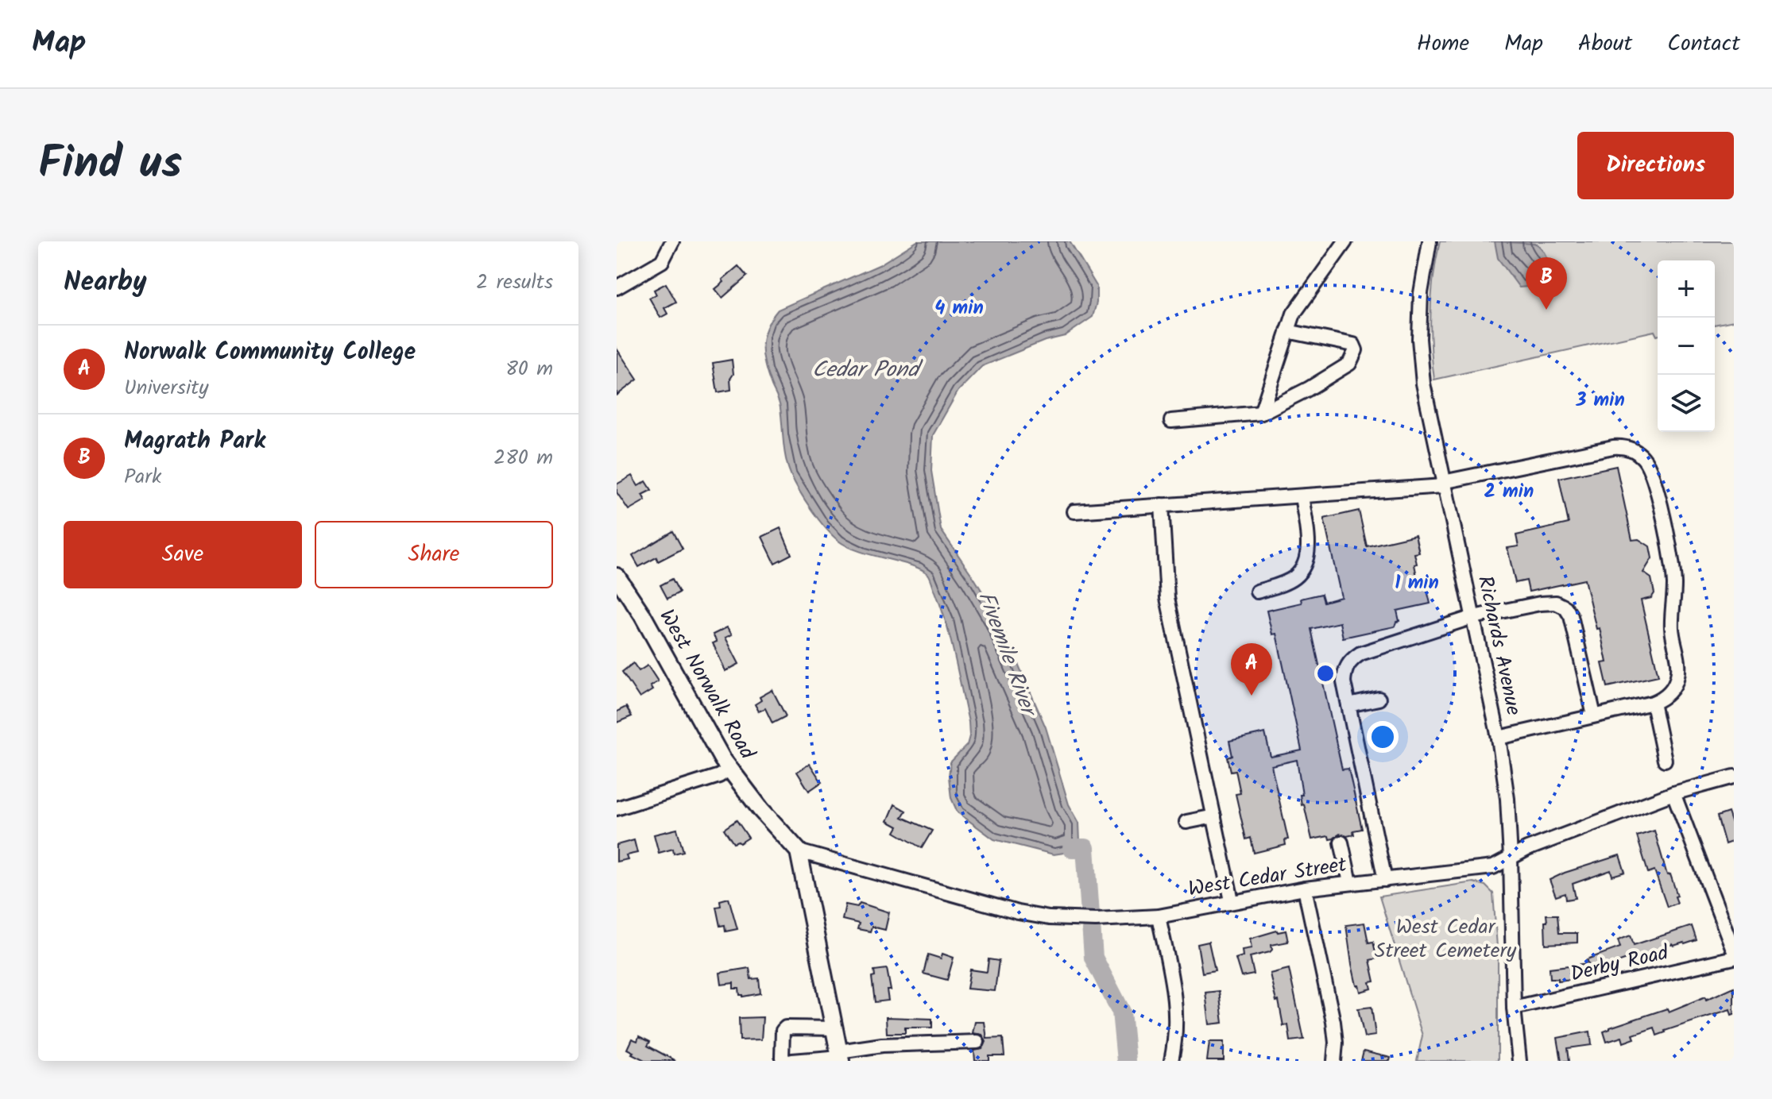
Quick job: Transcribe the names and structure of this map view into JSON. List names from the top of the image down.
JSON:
{
  "streets": {
    "main road": ["West Norwalk Road"],
    "street": ["Richards Avenue", "West Cedar Street", "Derby Road"]
  },
  "crossings": [
    ["Richards Avenue", "West Cedar Street"],
    ["Richards Avenue", "Derby Road"],
    ["West Norwalk Road", "West Cedar Street"]
  ],
  "water": ["Cedar Pond", "Fivemile River"],
  "parks": ["West Cedar Street Cemetery"],
  "page": {
    "header": "Map",
    "nav": [
      "Home",
      "Map",
      "About",
      "Contact"
    ],
    "title": "Find us",
    "buttons": [
      "Directions",
      ["Save", "Share"]
    ],
    "heading": ["Nearby", "2 results"],
    "pins": ["B", "A"],
    "map_buttons": ["+", "−"],
    "list": [
      {
        "mark": "A",
        "name": "Norwalk Community College",
        "note": "University",
        "value": "80 m"
      },
      {
        "mark": "B",
        "name": "Magrath Park",
        "note": "Park",
        "value": "280 m"
      }
    ]
  },
  "rings": [
    "4 min",
    "3 min",
    "2 min",
    "1 min"
  ]
}
